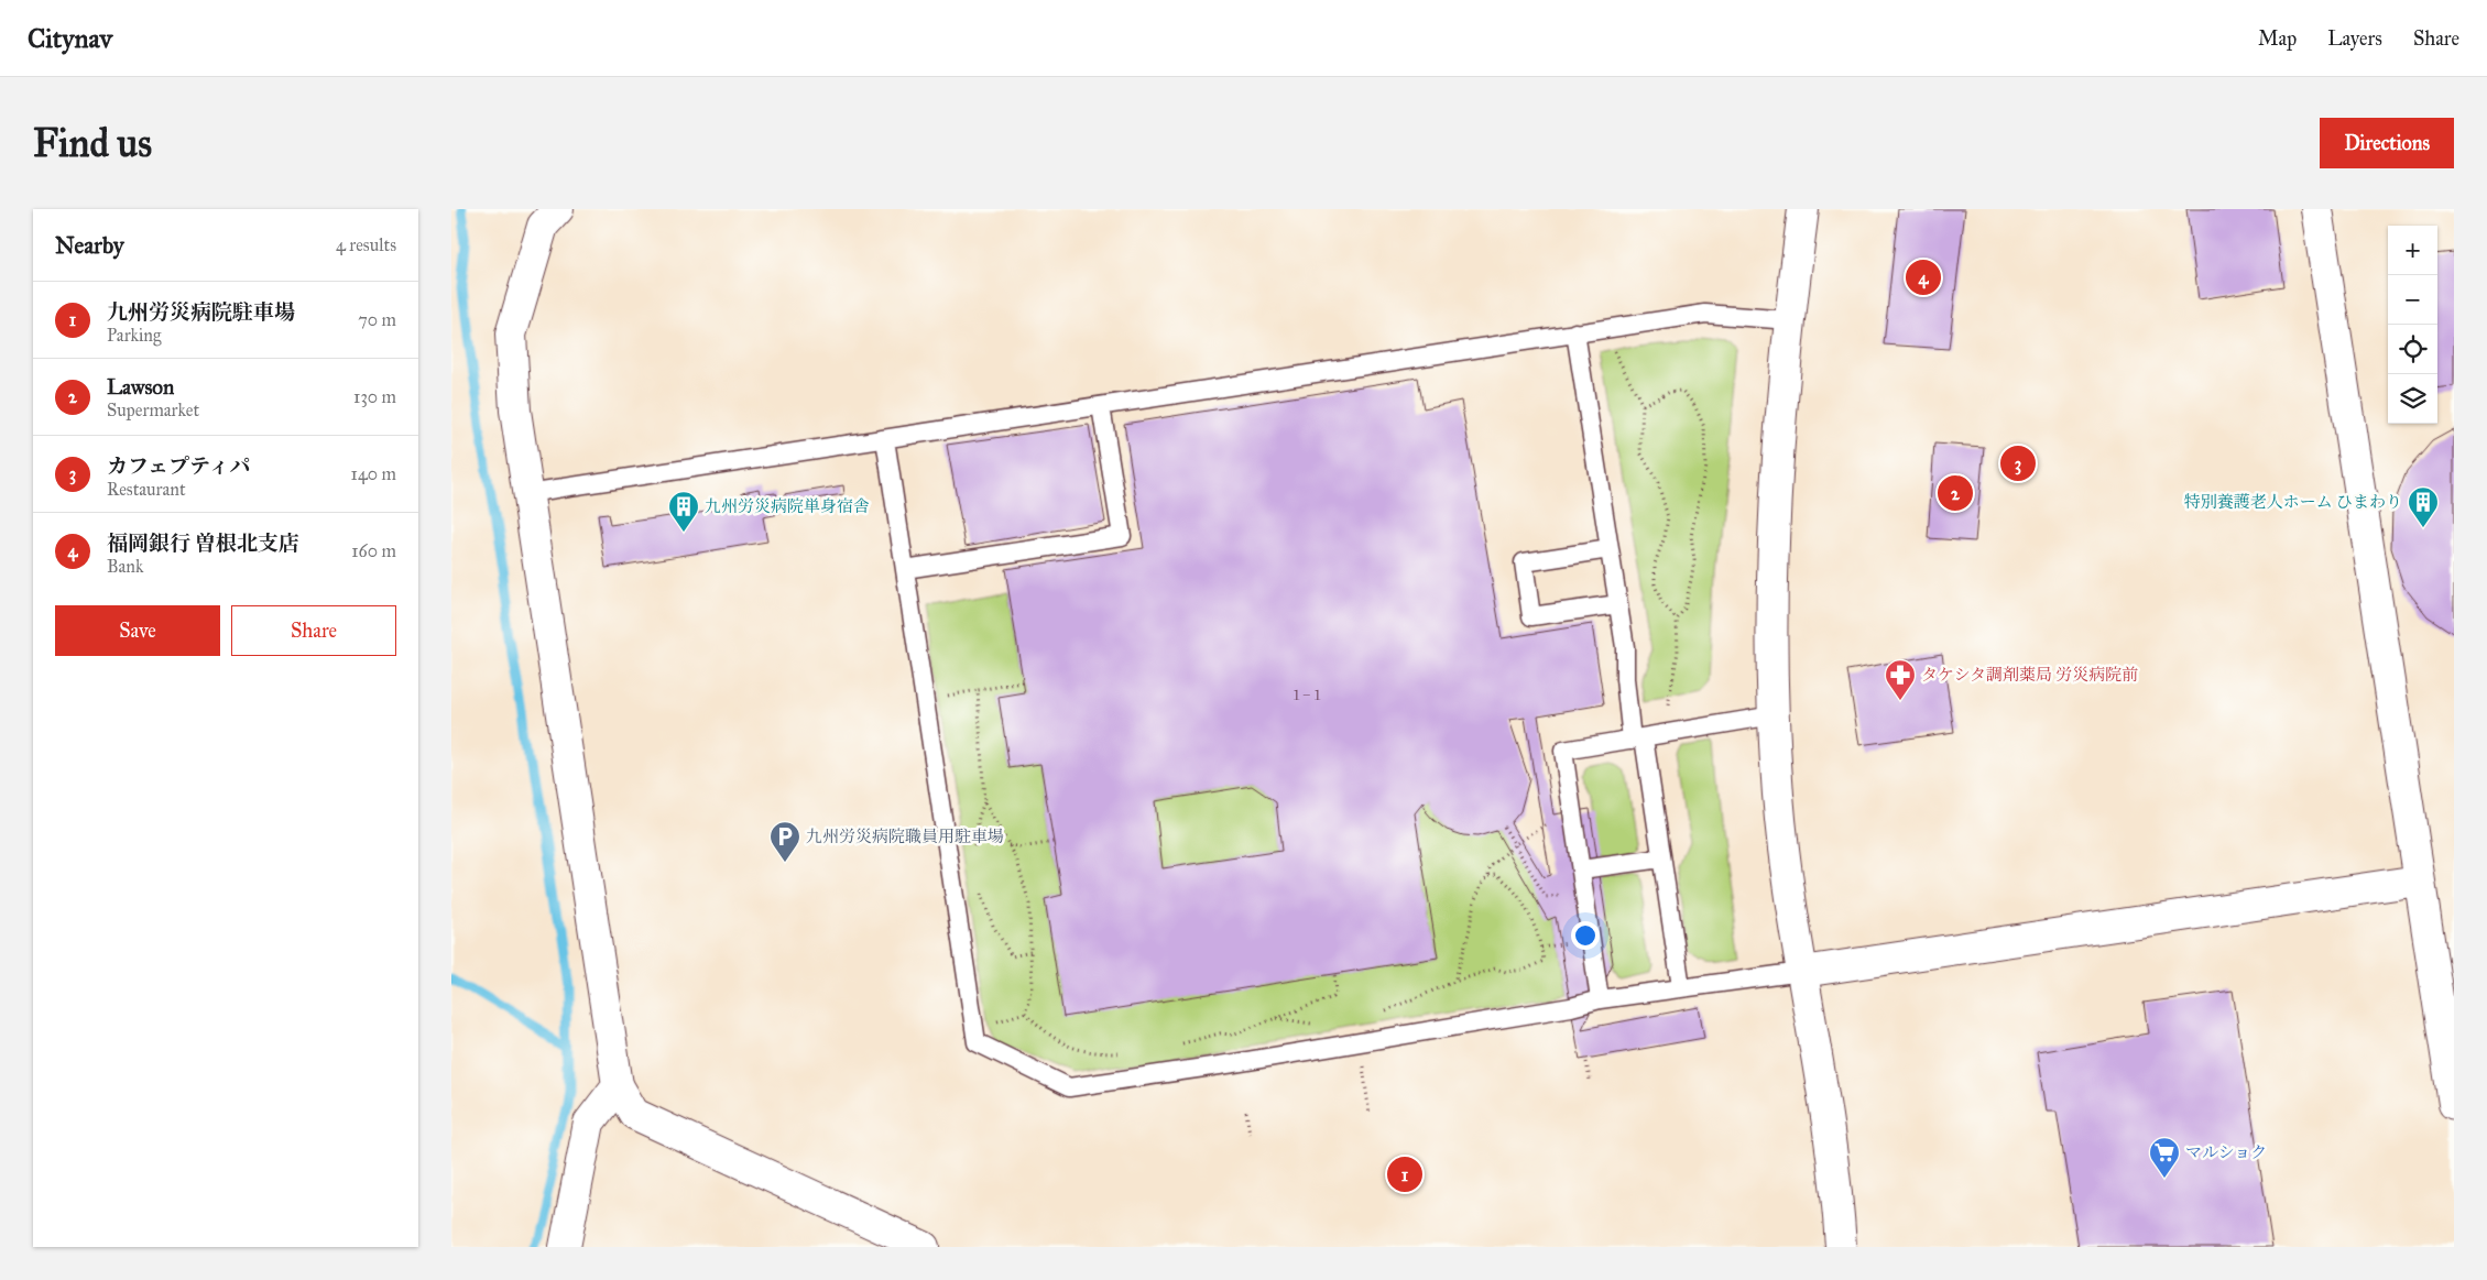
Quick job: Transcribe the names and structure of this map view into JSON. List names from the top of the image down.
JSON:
{
  "places": {
    "building": ["特別養護老人ホーム ひまわり", "九州労災病院単身宿舎"],
    "pharmacy": ["タケシタ調剤薬局 労災病院前"],
    "parking": ["九州労災病院職員用駐車場"],
    "supermarket": ["マルショク"]
  },
  "house_numbers": ["１−１"],
  "page": {
    "header": "Citynav",
    "nav": ["Map", "Layers", "Share"],
    "buttons": [
      "Directions",
      ["Save", "Share"]
    ],
    "title": "Find us",
    "heading": ["Nearby", "4 results"],
    "map_buttons": ["+", "−"],
    "pins": [
      "4",
      "3",
      "2",
      "1"
    ],
    "list": [
      {
        "mark": "1",
        "name": "九州労災病院駐車場",
        "note": "Parking",
        "value": "70 m"
      },
      {
        "mark": "2",
        "name": "Lawson",
        "note": "Supermarket",
        "value": "130 m"
      },
      {
        "mark": "3",
        "name": "カフェプティパ",
        "note": "Restaurant",
        "value": "140 m"
      },
      {
        "mark": "4",
        "name": "福岡銀行 曽根北支店",
        "note": "Bank",
        "value": "160 m"
      }
    ]
  }
}
